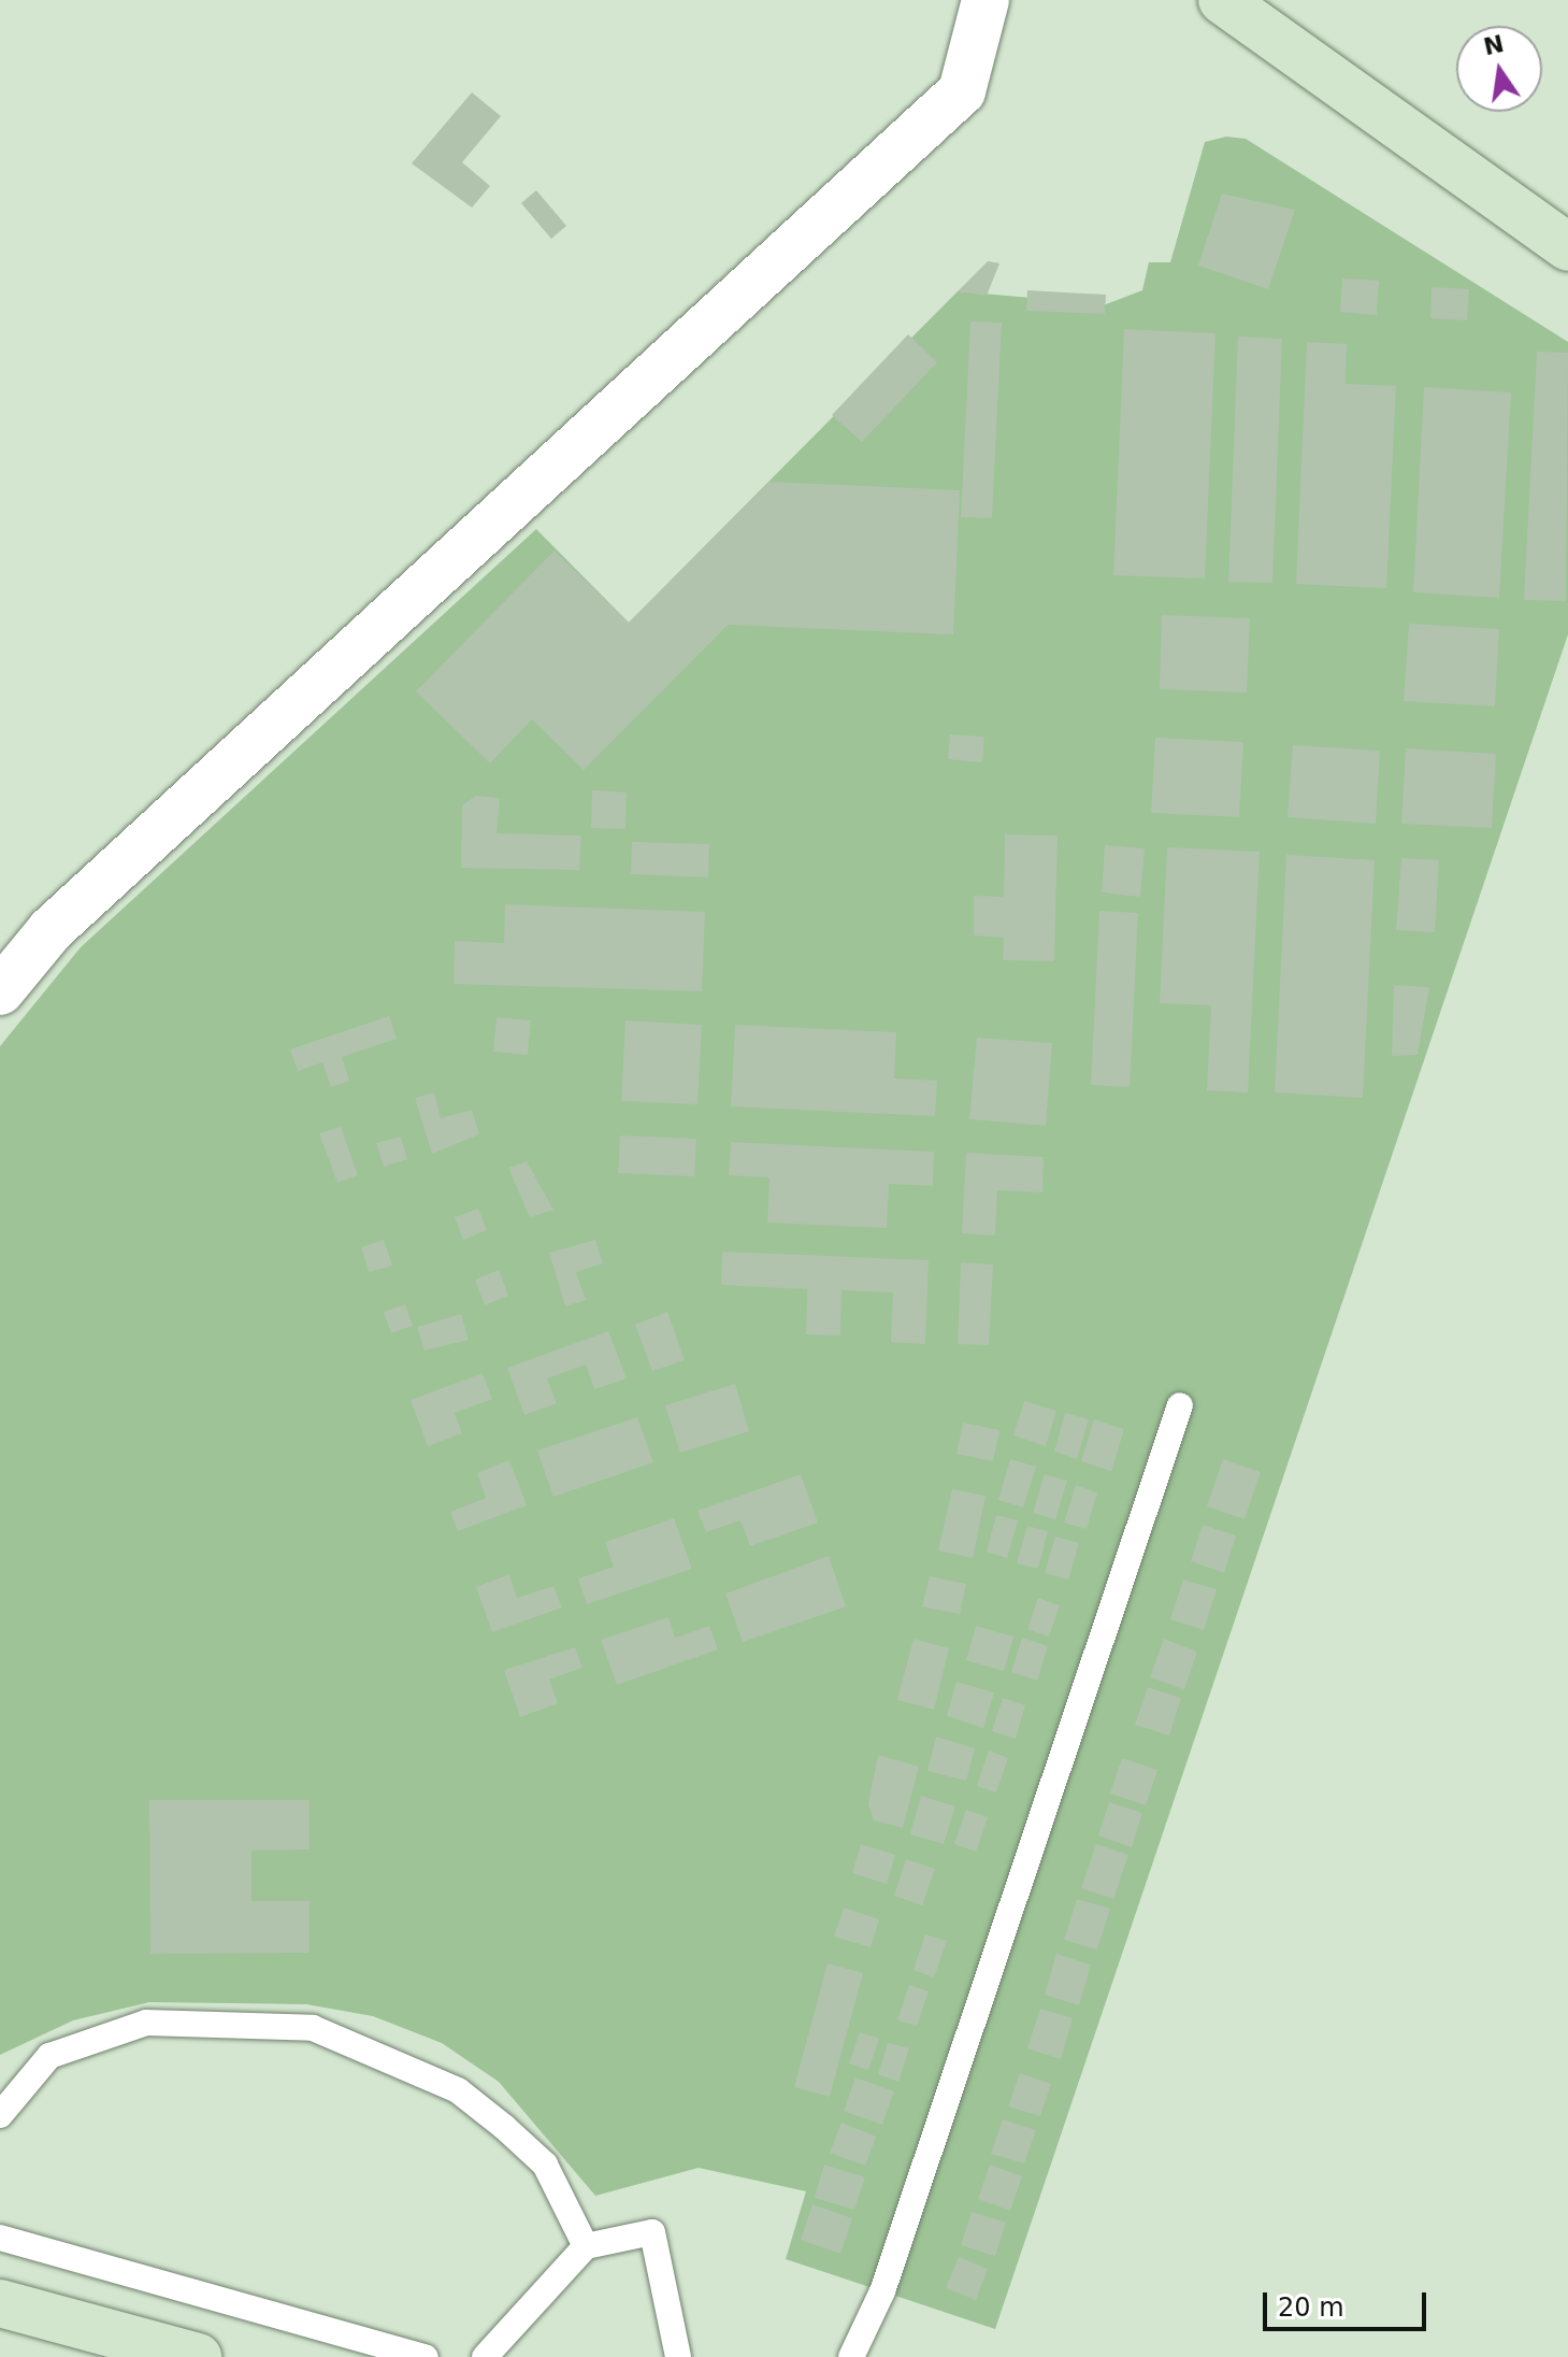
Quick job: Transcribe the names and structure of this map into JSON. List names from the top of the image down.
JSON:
{
  "scale_bar": "20 m",
  "north": "top"
}
